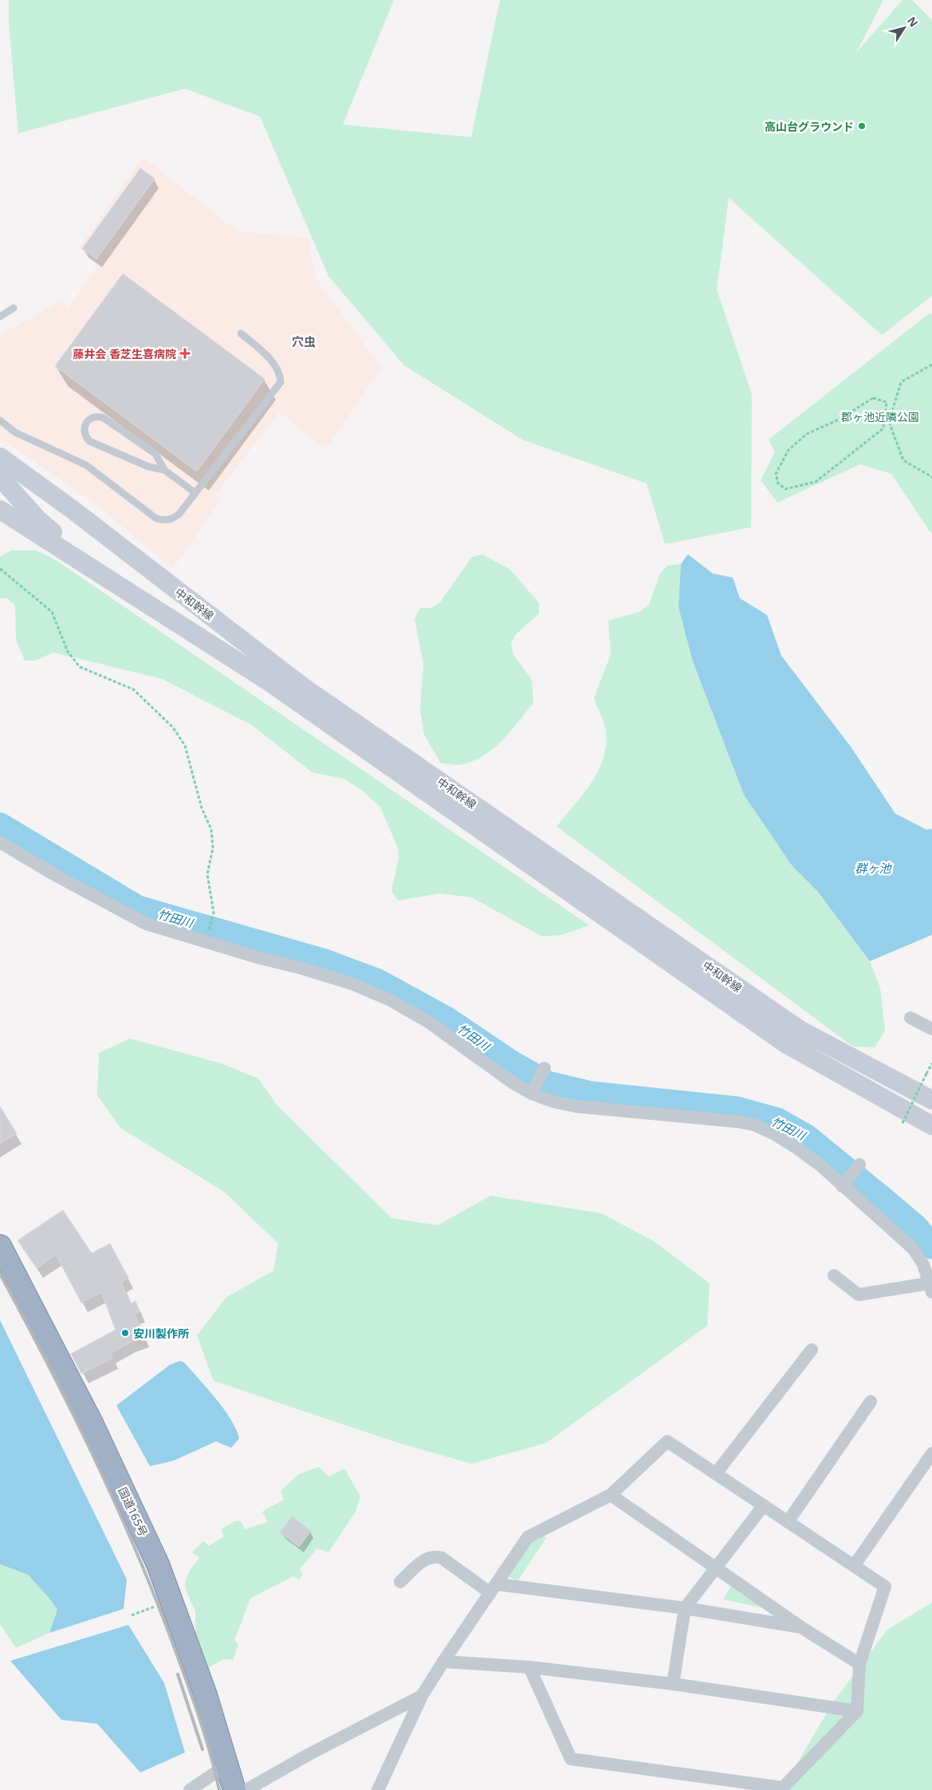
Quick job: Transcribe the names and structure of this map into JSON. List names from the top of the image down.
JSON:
{
  "streets": {
    "highway": ["国道165号"],
    "main road": ["中和幹線"]
  },
  "districts": ["穴虫"],
  "water": ["群ヶ池", "竹田川"],
  "parks": ["郡ヶ池近隣公園"],
  "places": {
    "other": ["高山台グラウンド", "安川製作所"],
    "health": ["藤井会 香芝生喜病院"]
  },
  "north": "top right"
}
